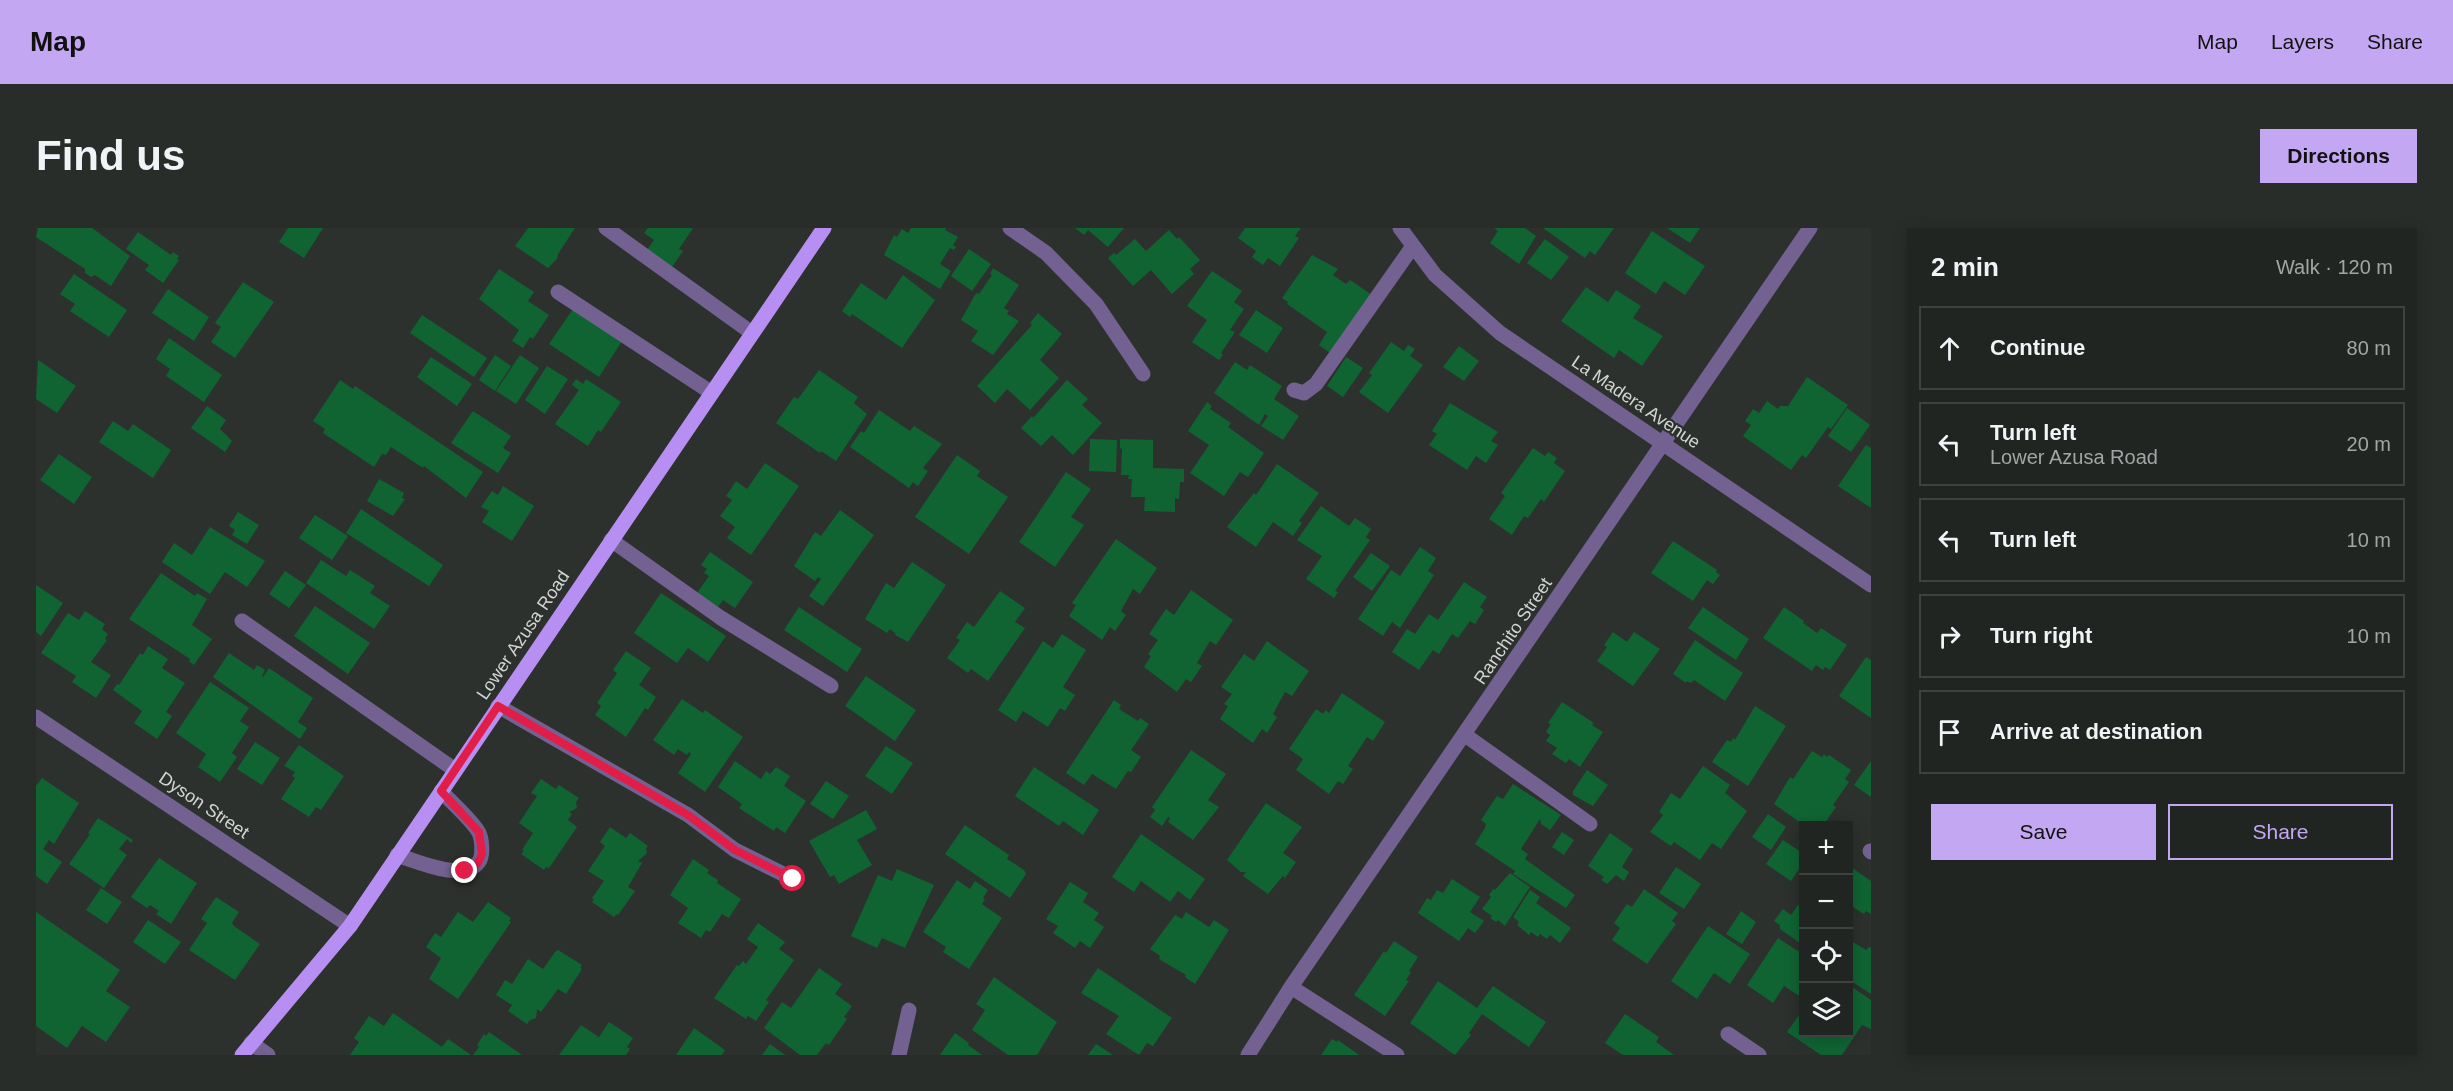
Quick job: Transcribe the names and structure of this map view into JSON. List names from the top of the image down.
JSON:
{
  "streets": {
    "main road": ["Lower Azusa Road"],
    "street": ["La Madera Avenue", "Ranchito Street", "Dyson Street"]
  },
  "crossings": [
    ["La Madera Avenue", "Ranchito Street"],
    ["Lower Azusa Road", "Dyson Street"]
  ],
  "page": {
    "header": "Map",
    "nav": ["Map", "Layers", "Share"],
    "buttons": [
      "Directions",
      ["Save", "Share"]
    ],
    "title": "Find us",
    "heading": ["2 min", "Walk · 120 m"],
    "list": [
      ["Continue", "80 m"],
      ["Turn left", "Lower Azusa Road", "20 m"],
      ["Turn left", "10 m"],
      ["Turn right", "10 m"],
      "Arrive at destination"
    ],
    "map_buttons": ["+", "−"]
  }
}
